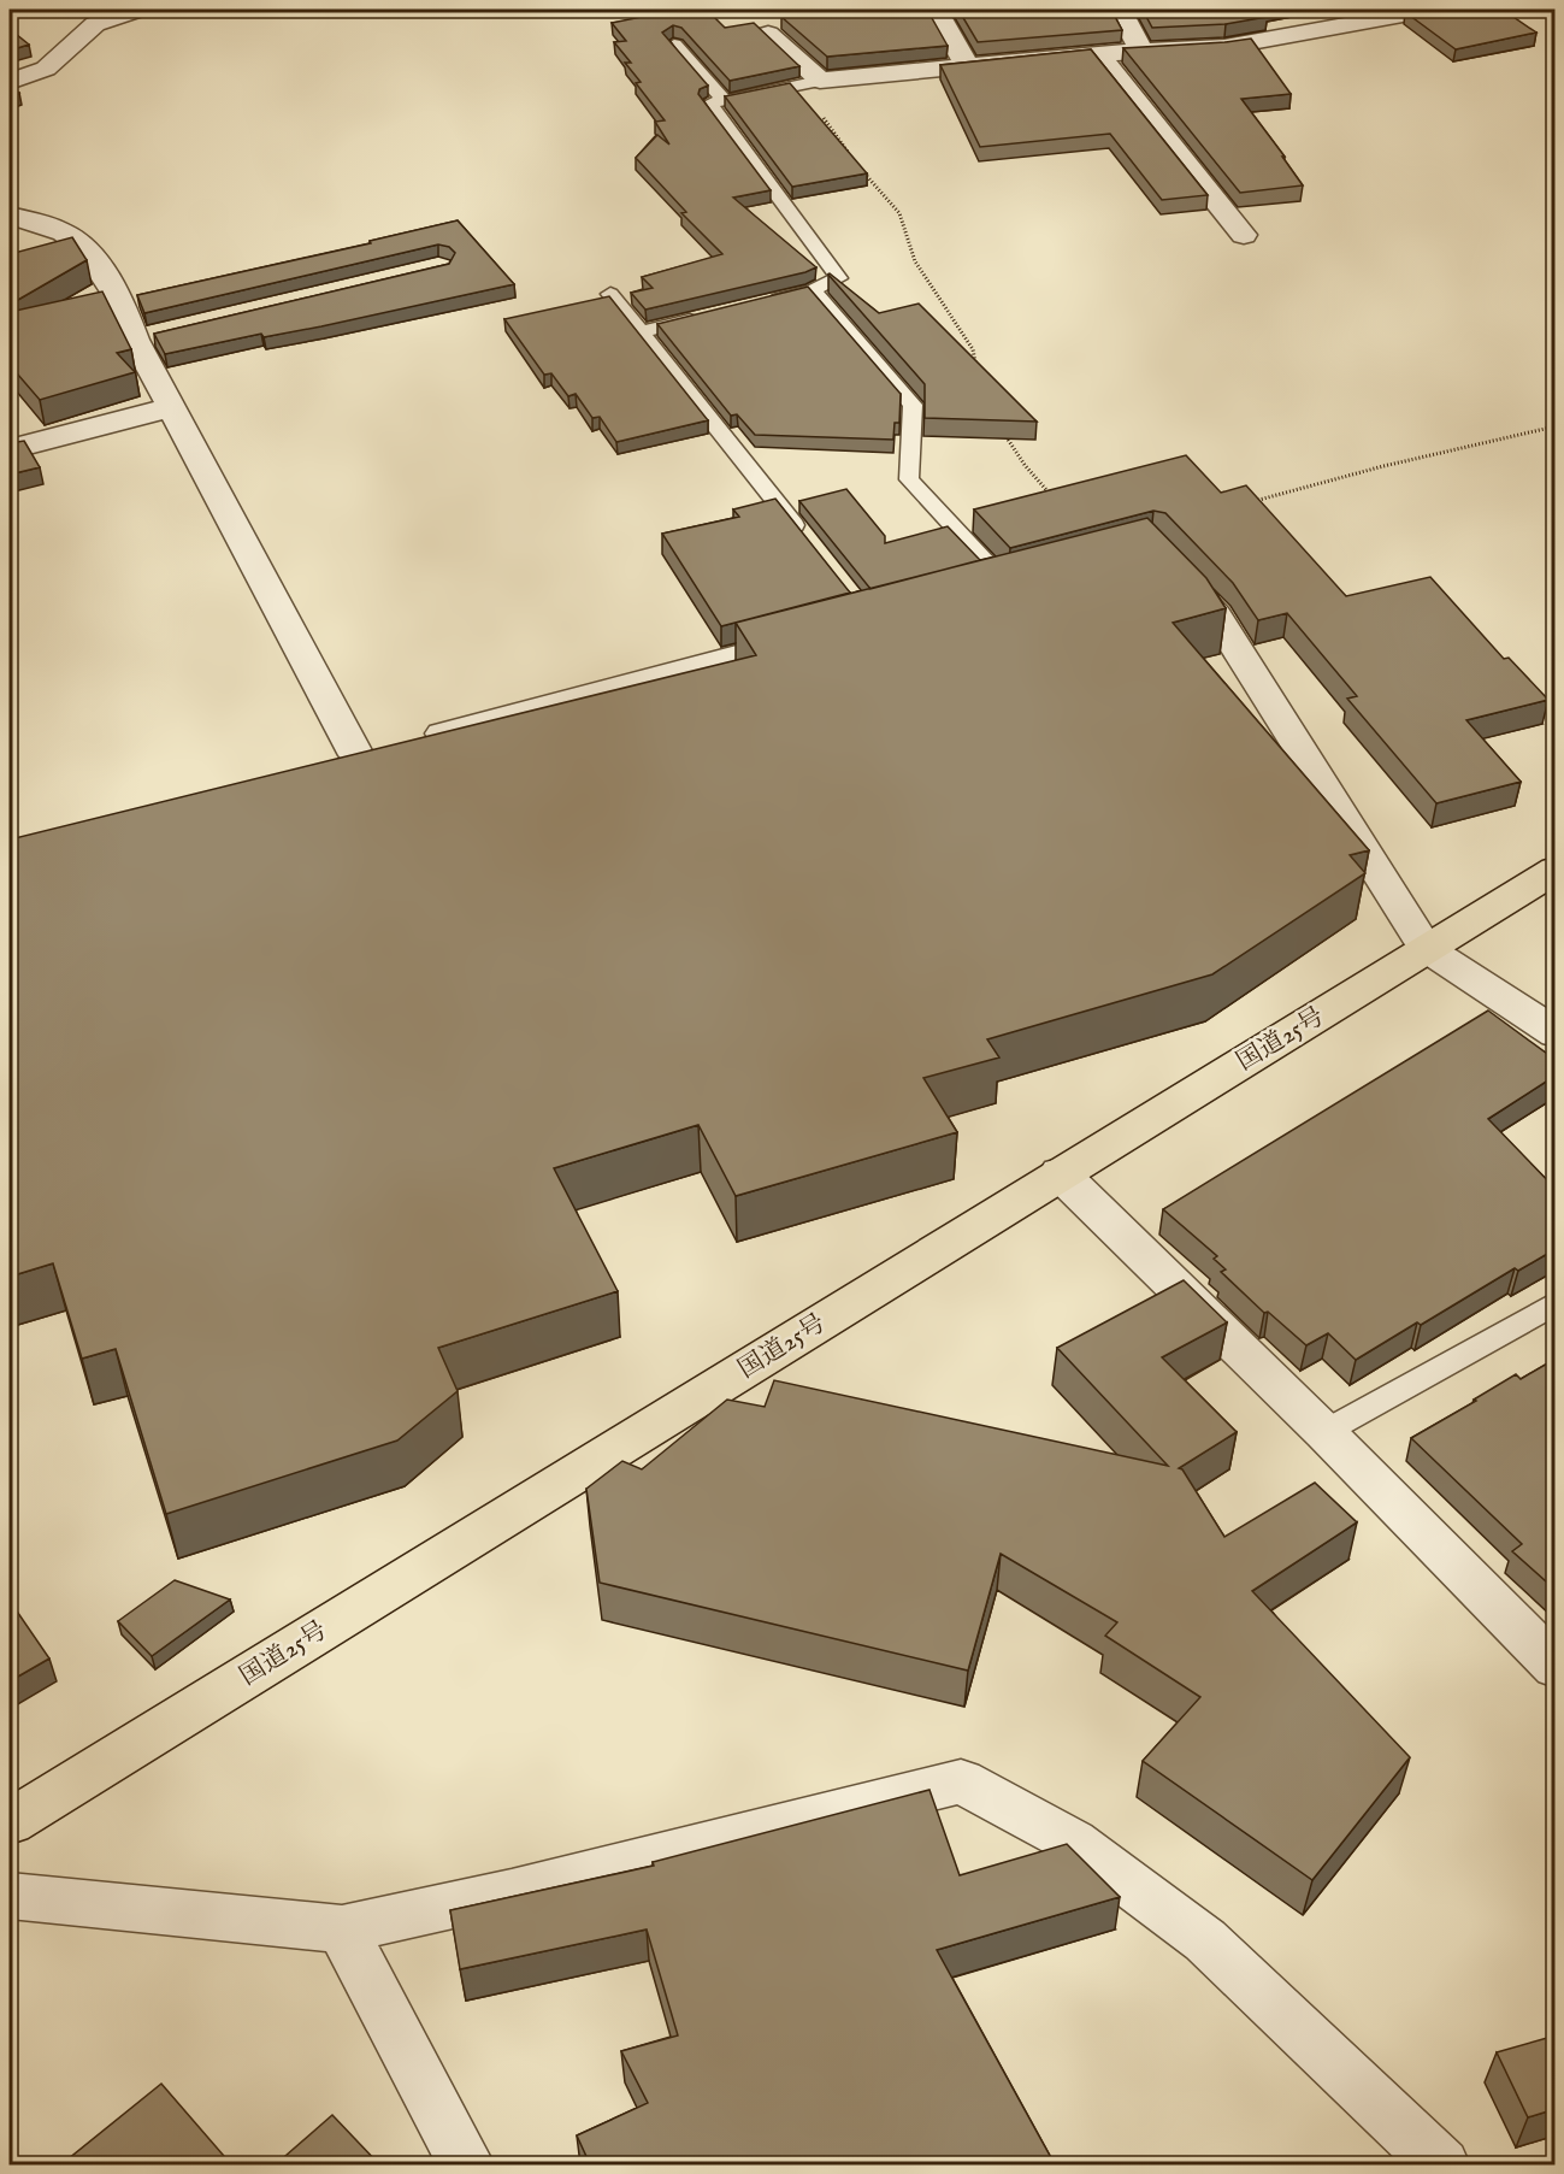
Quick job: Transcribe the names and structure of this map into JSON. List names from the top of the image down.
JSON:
{
  "streets": {
    "highway": ["国道25号"]
  }
}
